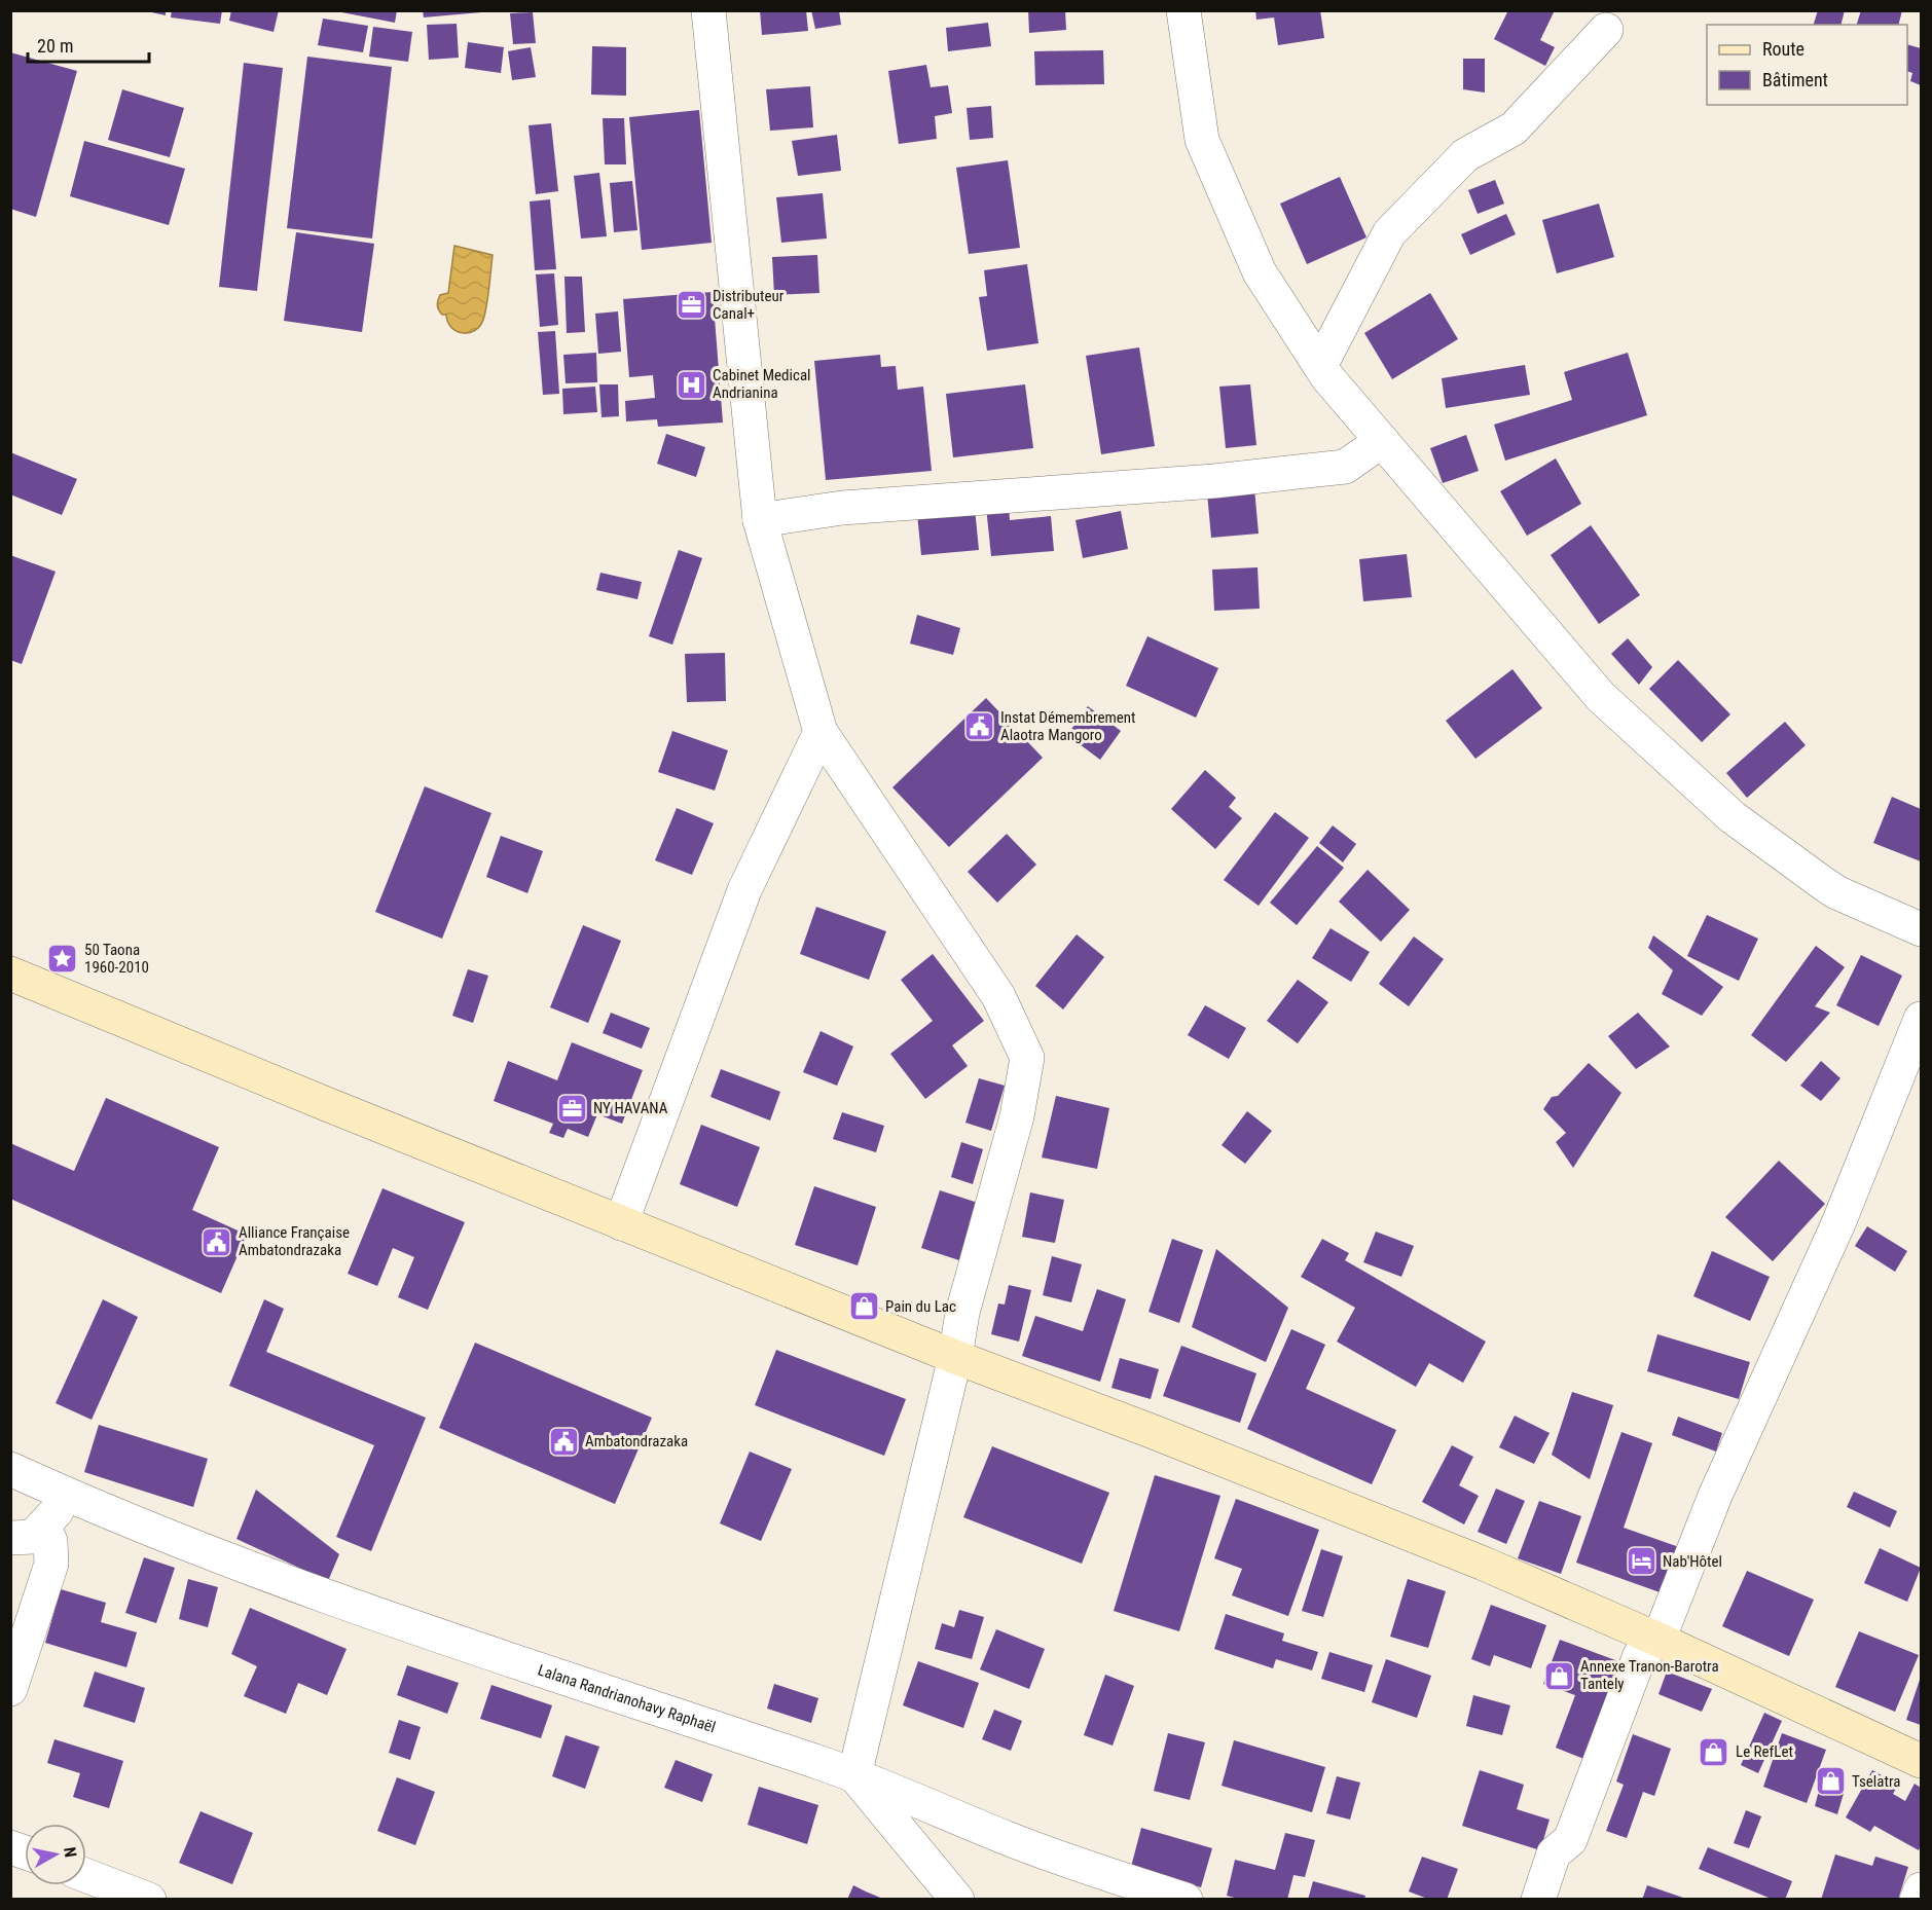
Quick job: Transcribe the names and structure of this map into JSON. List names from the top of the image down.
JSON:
{
  "streets": {
    "street": ["Lalana Randrianohavy Raphaël"]
  },
  "places": {
    "office": ["Distributeur Canal+", "NY HAVANA"],
    "hospital": ["Cabinet Medical Andrianina"],
    "public building": ["Instat Démembrement Alaotra Mangoro", "Alliance Française Ambatondrazaka", "Ambatondrazaka"],
    "place": ["50 Taona 1960-2010"],
    "shop": [
      "Pain du Lac",
      "Annexe Tranon-Barotra Tantely",
      "Le RefLet",
      "Tselatra"
    ],
    "hotel": ["Nab'Hôtel"]
  },
  "legend": ["Route", "Bâtiment"],
  "scale_bar": "20 m",
  "north": "right"
}
